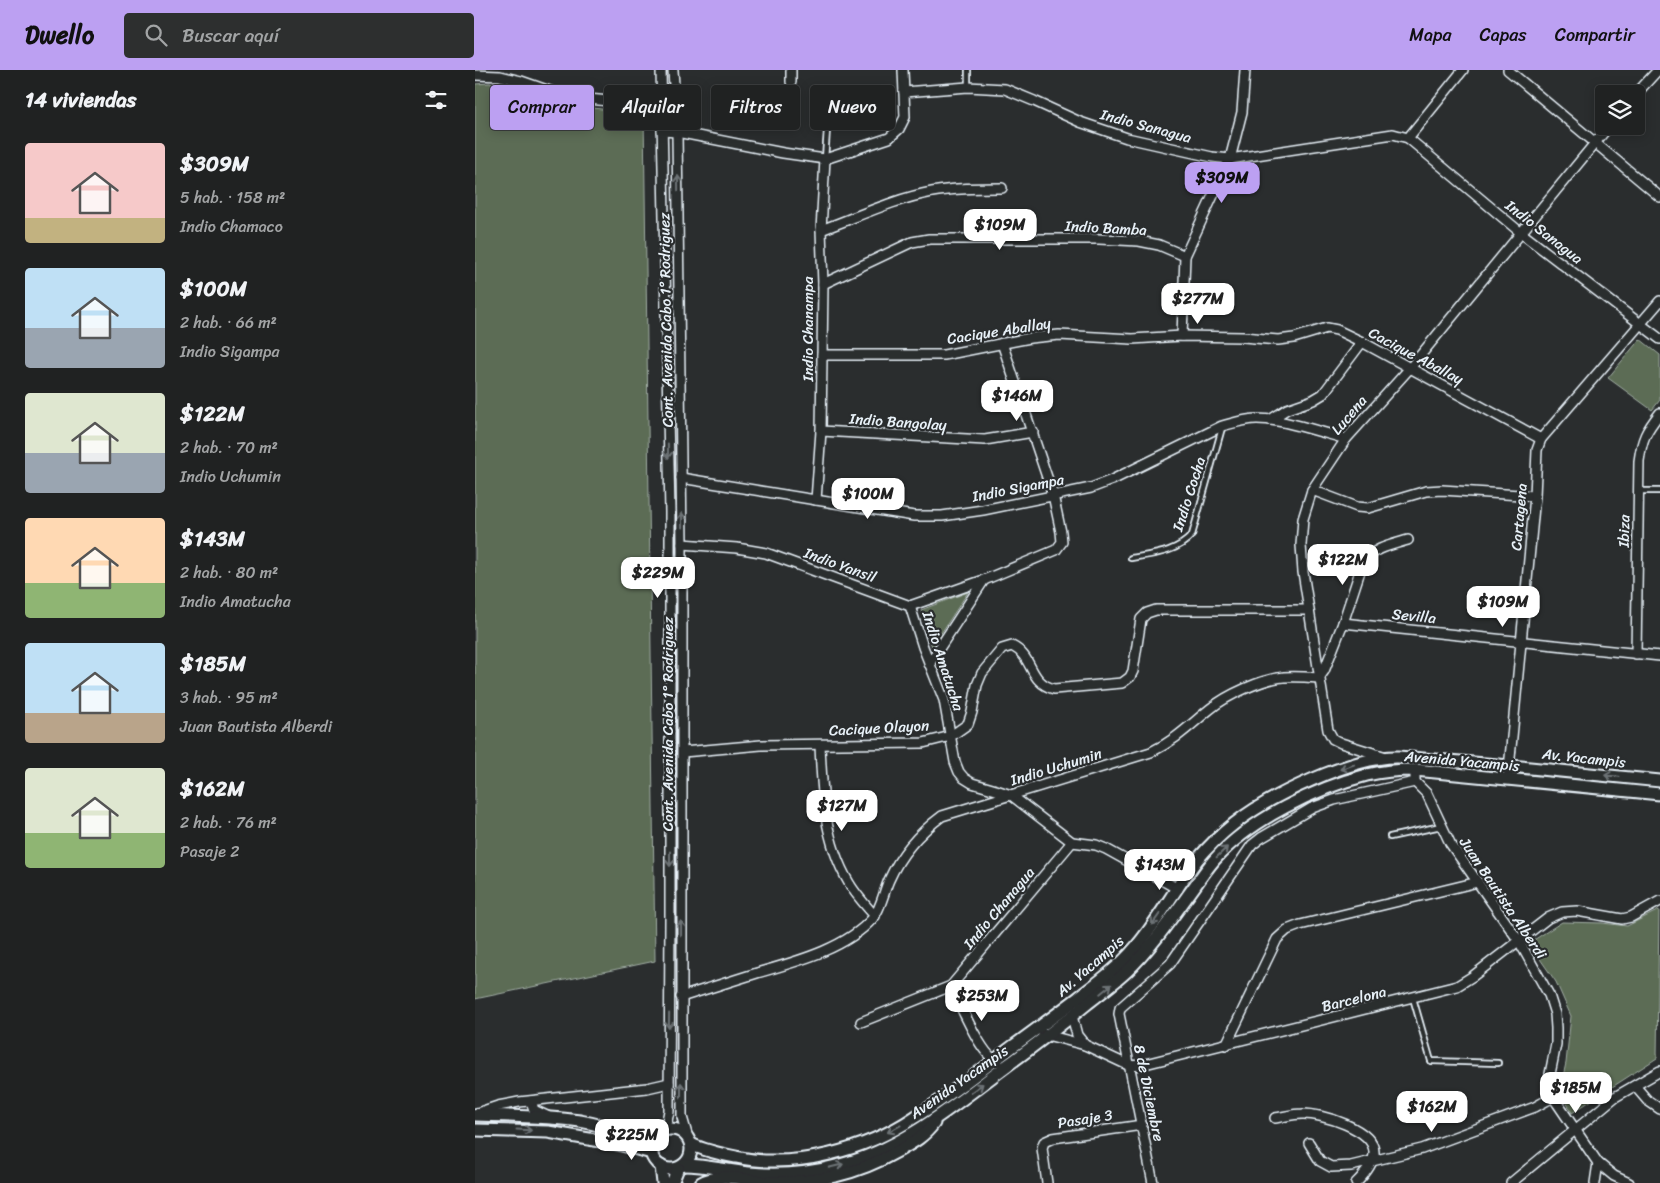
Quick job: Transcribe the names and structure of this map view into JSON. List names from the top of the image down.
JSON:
{
  "streets": {
    "street": [
      "Indio Sanagua",
      "Indio Bamba",
      "Cont. Avenida Cabo 1° Rodriguez",
      "Indio Chanampa",
      "Cacique Aballay",
      "Lucena",
      "Indio Bangolay",
      "Indio Sigampa",
      "Cartagena",
      "Ibiza",
      "Indio Yansil",
      "Sevilla",
      "Indio Amatucha",
      "Cacique Olayon",
      "Av. Yacampis",
      "Avenida Yacampis",
      "Indio Uchumin",
      "Juan Bautista Alberdi",
      "Indio Chanagua",
      "Barcelona",
      "8 de Diciembre",
      "Pasaje 3"
    ],
    "lane": ["Indio Cocha"]
  },
  "crossings": [
    ["Indio Sanagua", "Lucena"],
    ["Indio Bamba", "Indio Chanampa"],
    ["Cont. Avenida Cabo 1° Rodriguez", "Indio Sigampa"],
    ["Cont. Avenida Cabo 1° Rodriguez", "Indio Yansil"],
    ["Cont. Avenida Cabo 1° Rodriguez", "Cacique Olayon"],
    ["Cont. Avenida Cabo 1° Rodriguez", "Av. Yacampis"],
    ["Cont. Avenida Cabo 1° Rodriguez", "Avenida Yacampis"],
    ["Cont. Avenida Cabo 1° Rodriguez", "Indio Uchumin"],
    ["Indio Chanampa", "Cacique Aballay"],
    ["Indio Chanampa", "Indio Bangolay"],
    ["Indio Chanampa", "Indio Sigampa"],
    ["Cacique Aballay", "Lucena"],
    ["Cacique Aballay", "Cartagena"],
    ["Lucena", "Indio Sigampa"],
    ["Lucena", "Cacique Olayon"],
    ["Lucena", "Av. Yacampis"],
    ["Lucena", "Indio Uchumin"],
    ["Indio Sigampa", "Indio Cocha"],
    ["Cartagena", "Sevilla"],
    ["Cartagena", "Av. Yacampis"],
    ["Cartagena", "Avenida Yacampis"],
    ["Ibiza", "Sevilla"],
    ["Indio Yansil", "Indio Amatucha"],
    ["Indio Amatucha", "Cacique Olayon"],
    ["Indio Amatucha", "Indio Uchumin"],
    ["Indio Amatucha", "Indio Chanagua"],
    ["Av. Yacampis", "Avenida Yacampis"],
    ["Avenida Yacampis", "Juan Bautista Alberdi"],
    ["Avenida Yacampis", "8 de Diciembre"],
    ["Juan Bautista Alberdi", "Barcelona"],
    ["Juan Bautista Alberdi", "8 de Diciembre"],
    ["Barcelona", "8 de Diciembre"],
    ["8 de Diciembre", "Pasaje 3"]
  ],
  "one_way": ["Av. Yacampis"],
  "page": {
    "header": "Dwello",
    "search": "Buscar aquí",
    "nav": ["Mapa", "Capas", "Compartir"],
    "heading": "14 viviendas",
    "chip": [
      "Comprar",
      "Alquilar",
      "Filtros",
      "Nuevo"
    ],
    "list": [
      {
        "name": "$309M",
        "note": "5 hab. · 158 m² · Indio Chamaco"
      },
      {
        "name": "$100M",
        "note": "2 hab. · 66 m² · Indio Sigampa"
      },
      {
        "name": "$122M",
        "note": "2 hab. · 70 m² · Indio Uchumin"
      },
      {
        "name": "$143M",
        "note": "2 hab. · 80 m² · Indio Amatucha"
      },
      {
        "name": "$185M",
        "note": "3 hab. · 95 m² · Juan Bautista Alberdi"
      },
      {
        "name": "$162M",
        "note": "2 hab. · 76 m² · Pasaje 2"
      }
    ],
    "price": [
      "$309M",
      "$109M",
      "$277M",
      "$146M",
      "$100M",
      "$122M",
      "$229M",
      "$109M",
      "$127M",
      "$143M",
      "$253M",
      "$185M",
      "$162M",
      "$225M"
    ]
  }
}
